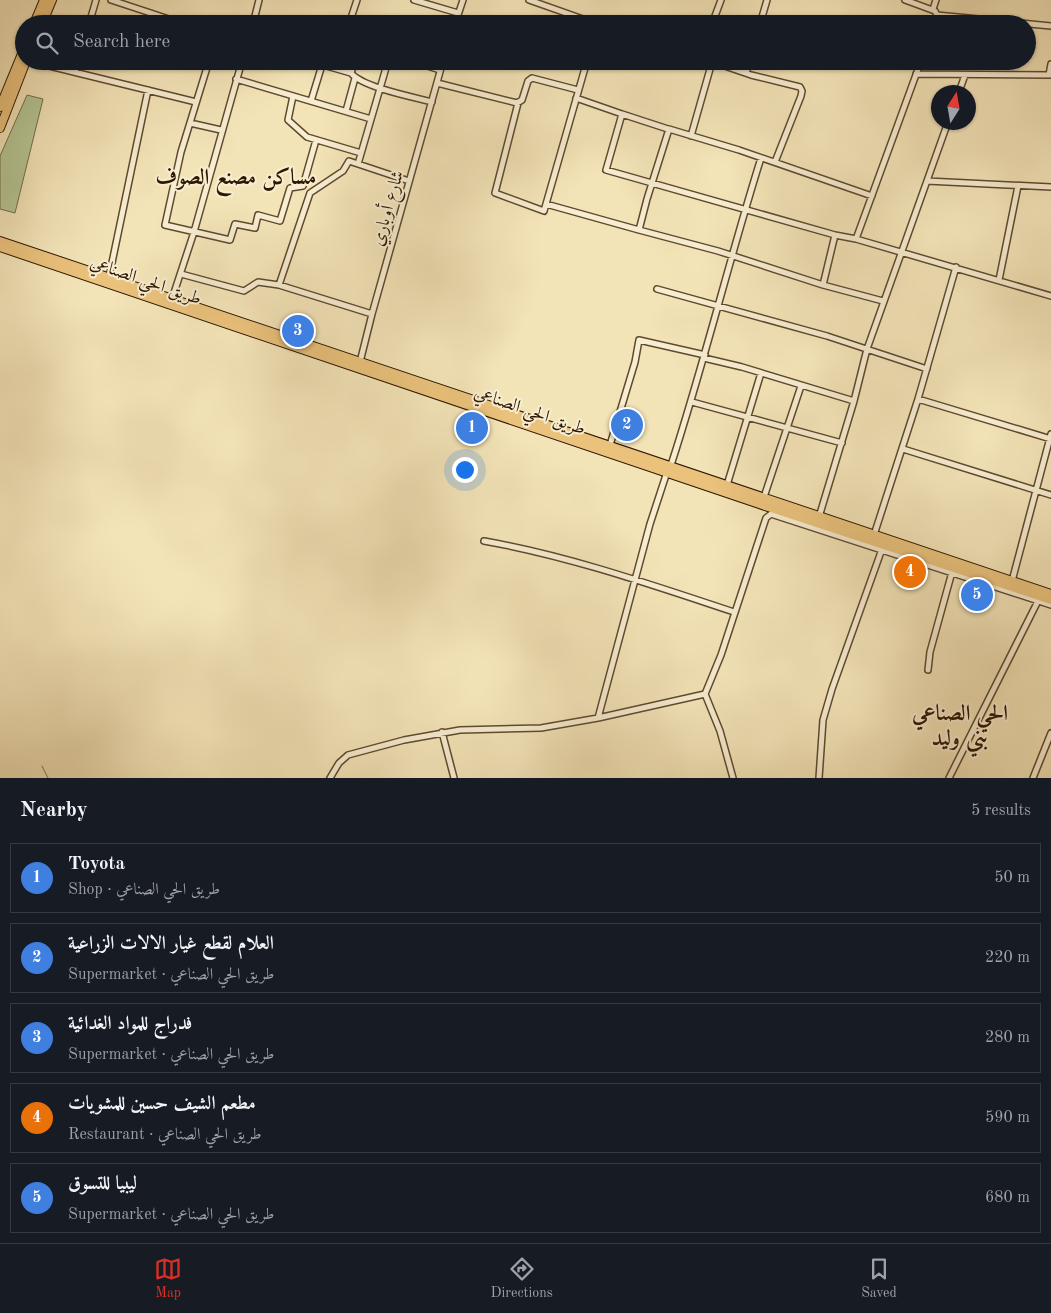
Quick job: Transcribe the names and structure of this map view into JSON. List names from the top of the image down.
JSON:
{
  "streets": {
    "highway": ["طريق الحي الصناعي"],
    "street": ["شارع أوباري"]
  },
  "districts": ["مساكن مصنع الصوف", "الحي الصناعي بني وليد"],
  "north": "top",
  "page": {
    "search": "Search here",
    "pins": [
      "3",
      "2",
      "1",
      "4",
      "5"
    ],
    "heading": ["Nearby", "5 results"],
    "list": [
      {
        "mark": "1",
        "name": "Toyota",
        "note": "Shop · طريق الحي الصناعي",
        "value": "50 m"
      },
      {
        "mark": "2",
        "name": "العلام لقطع غيار الالات الزراعية",
        "note": "Supermarket · طريق الحي الصناعي",
        "value": "220 m"
      },
      {
        "mark": "3",
        "name": "فدراج للمواد الغدائية",
        "note": "Supermarket · طريق الحي الصناعي",
        "value": "280 m"
      },
      {
        "mark": "4",
        "name": "مطعم الشيف حسين للمشويات",
        "note": "Restaurant · طريق الحي الصناعي",
        "value": "590 m"
      },
      {
        "mark": "5",
        "name": "ليبيا للتسوق",
        "note": "Supermarket · طريق الحي الصناعي",
        "value": "680 m"
      }
    ],
    "nav": ["Map", "Directions", "Saved"]
  }
}
